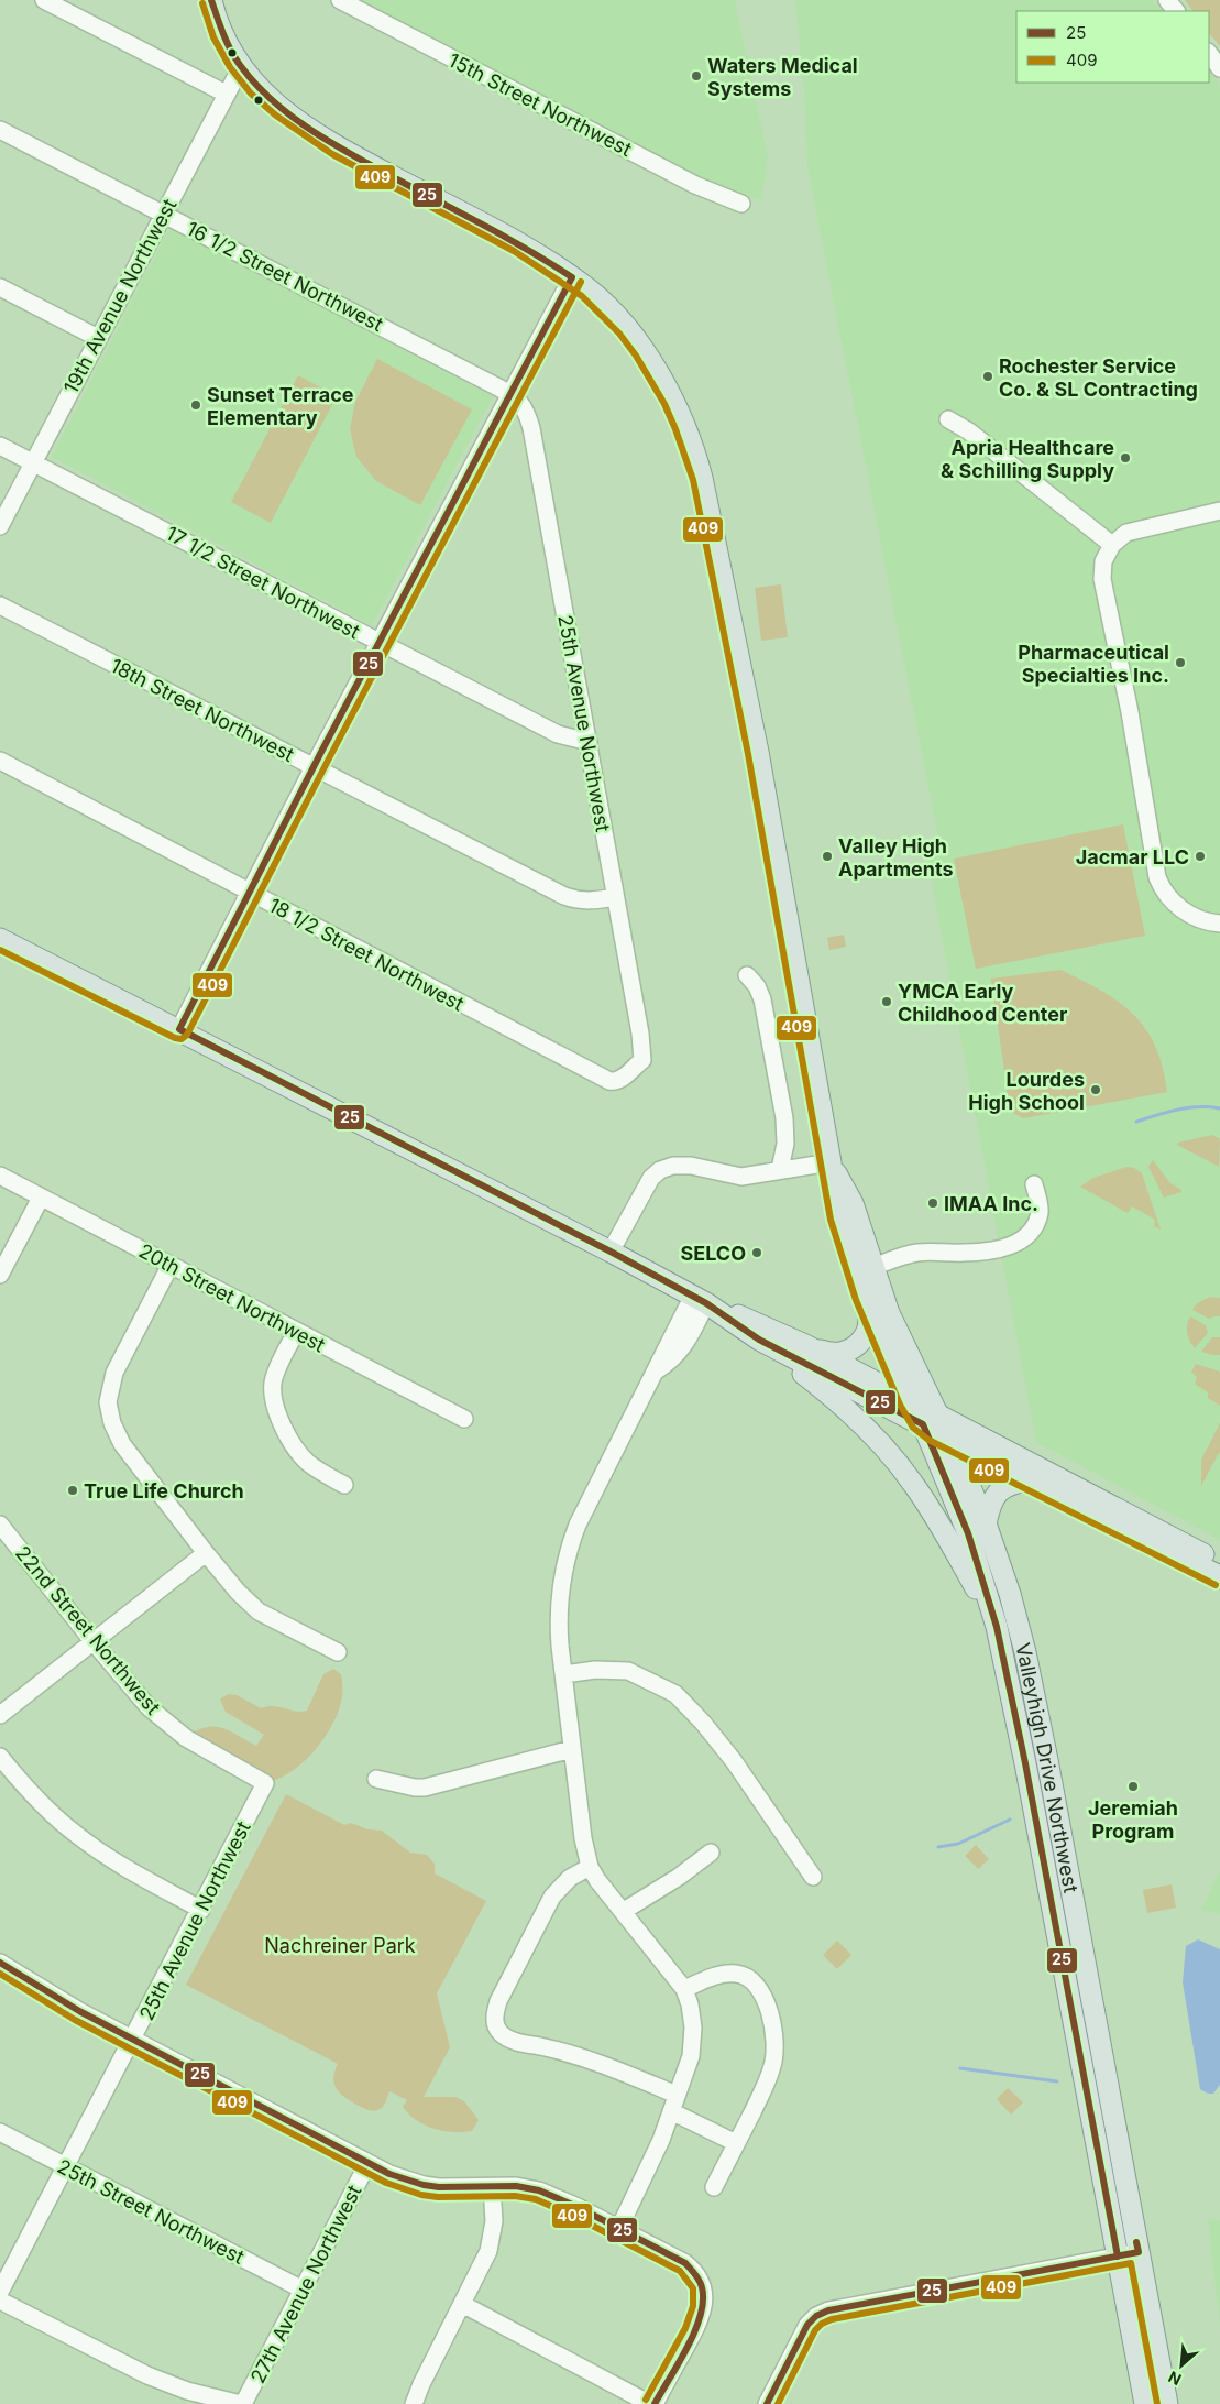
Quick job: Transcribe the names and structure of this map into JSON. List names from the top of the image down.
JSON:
{
  "streets": {
    "main road": ["Valleyhigh Drive Northwest"],
    "street": [
      "15th Street Northwest",
      "16 1/2 Street Northwest",
      "19th Avenue Northwest",
      "17 1/2 Street Northwest",
      "18th Street Northwest",
      "25th Avenue Northwest",
      "18 1/2 Street Northwest",
      "20th Street Northwest",
      "22nd Street Northwest",
      "25th Street Northwest",
      "27th Avenue Northwest"
    ]
  },
  "crossings": [
    ["16 1/2 Street Northwest", "19th Avenue Northwest"],
    ["16 1/2 Street Northwest", "25th Avenue Northwest"],
    ["19th Avenue Northwest", "17 1/2 Street Northwest"],
    ["19th Avenue Northwest", "Valleyhigh Drive Northwest"],
    ["17 1/2 Street Northwest", "25th Avenue Northwest"],
    ["18th Street Northwest", "25th Avenue Northwest"],
    ["25th Avenue Northwest", "18 1/2 Street Northwest"],
    ["25th Avenue Northwest", "22nd Street Northwest"],
    ["25th Avenue Northwest", "25th Street Northwest"],
    ["25th Street Northwest", "27th Avenue Northwest"]
  ],
  "parks": ["Nachreiner Park"],
  "places": [
    "Waters Medical Systems",
    "Rochester Service Co. & SL Contracting",
    "Sunset Terrace Elementary",
    "Apria Healthcare & Schilling Supply",
    "Pharmaceutical Specialties Inc.",
    "Valley High Apartments",
    "Jacmar LLC",
    "YMCA Early Childhood Center",
    "Lourdes High School",
    "IMAA Inc.",
    "SELCO",
    "True Life Church",
    "Jeremiah Program"
  ],
  "lines": ["transit line 25", "transit line 409"],
  "legend": ["25", "409"],
  "north": "bottom left"
}
